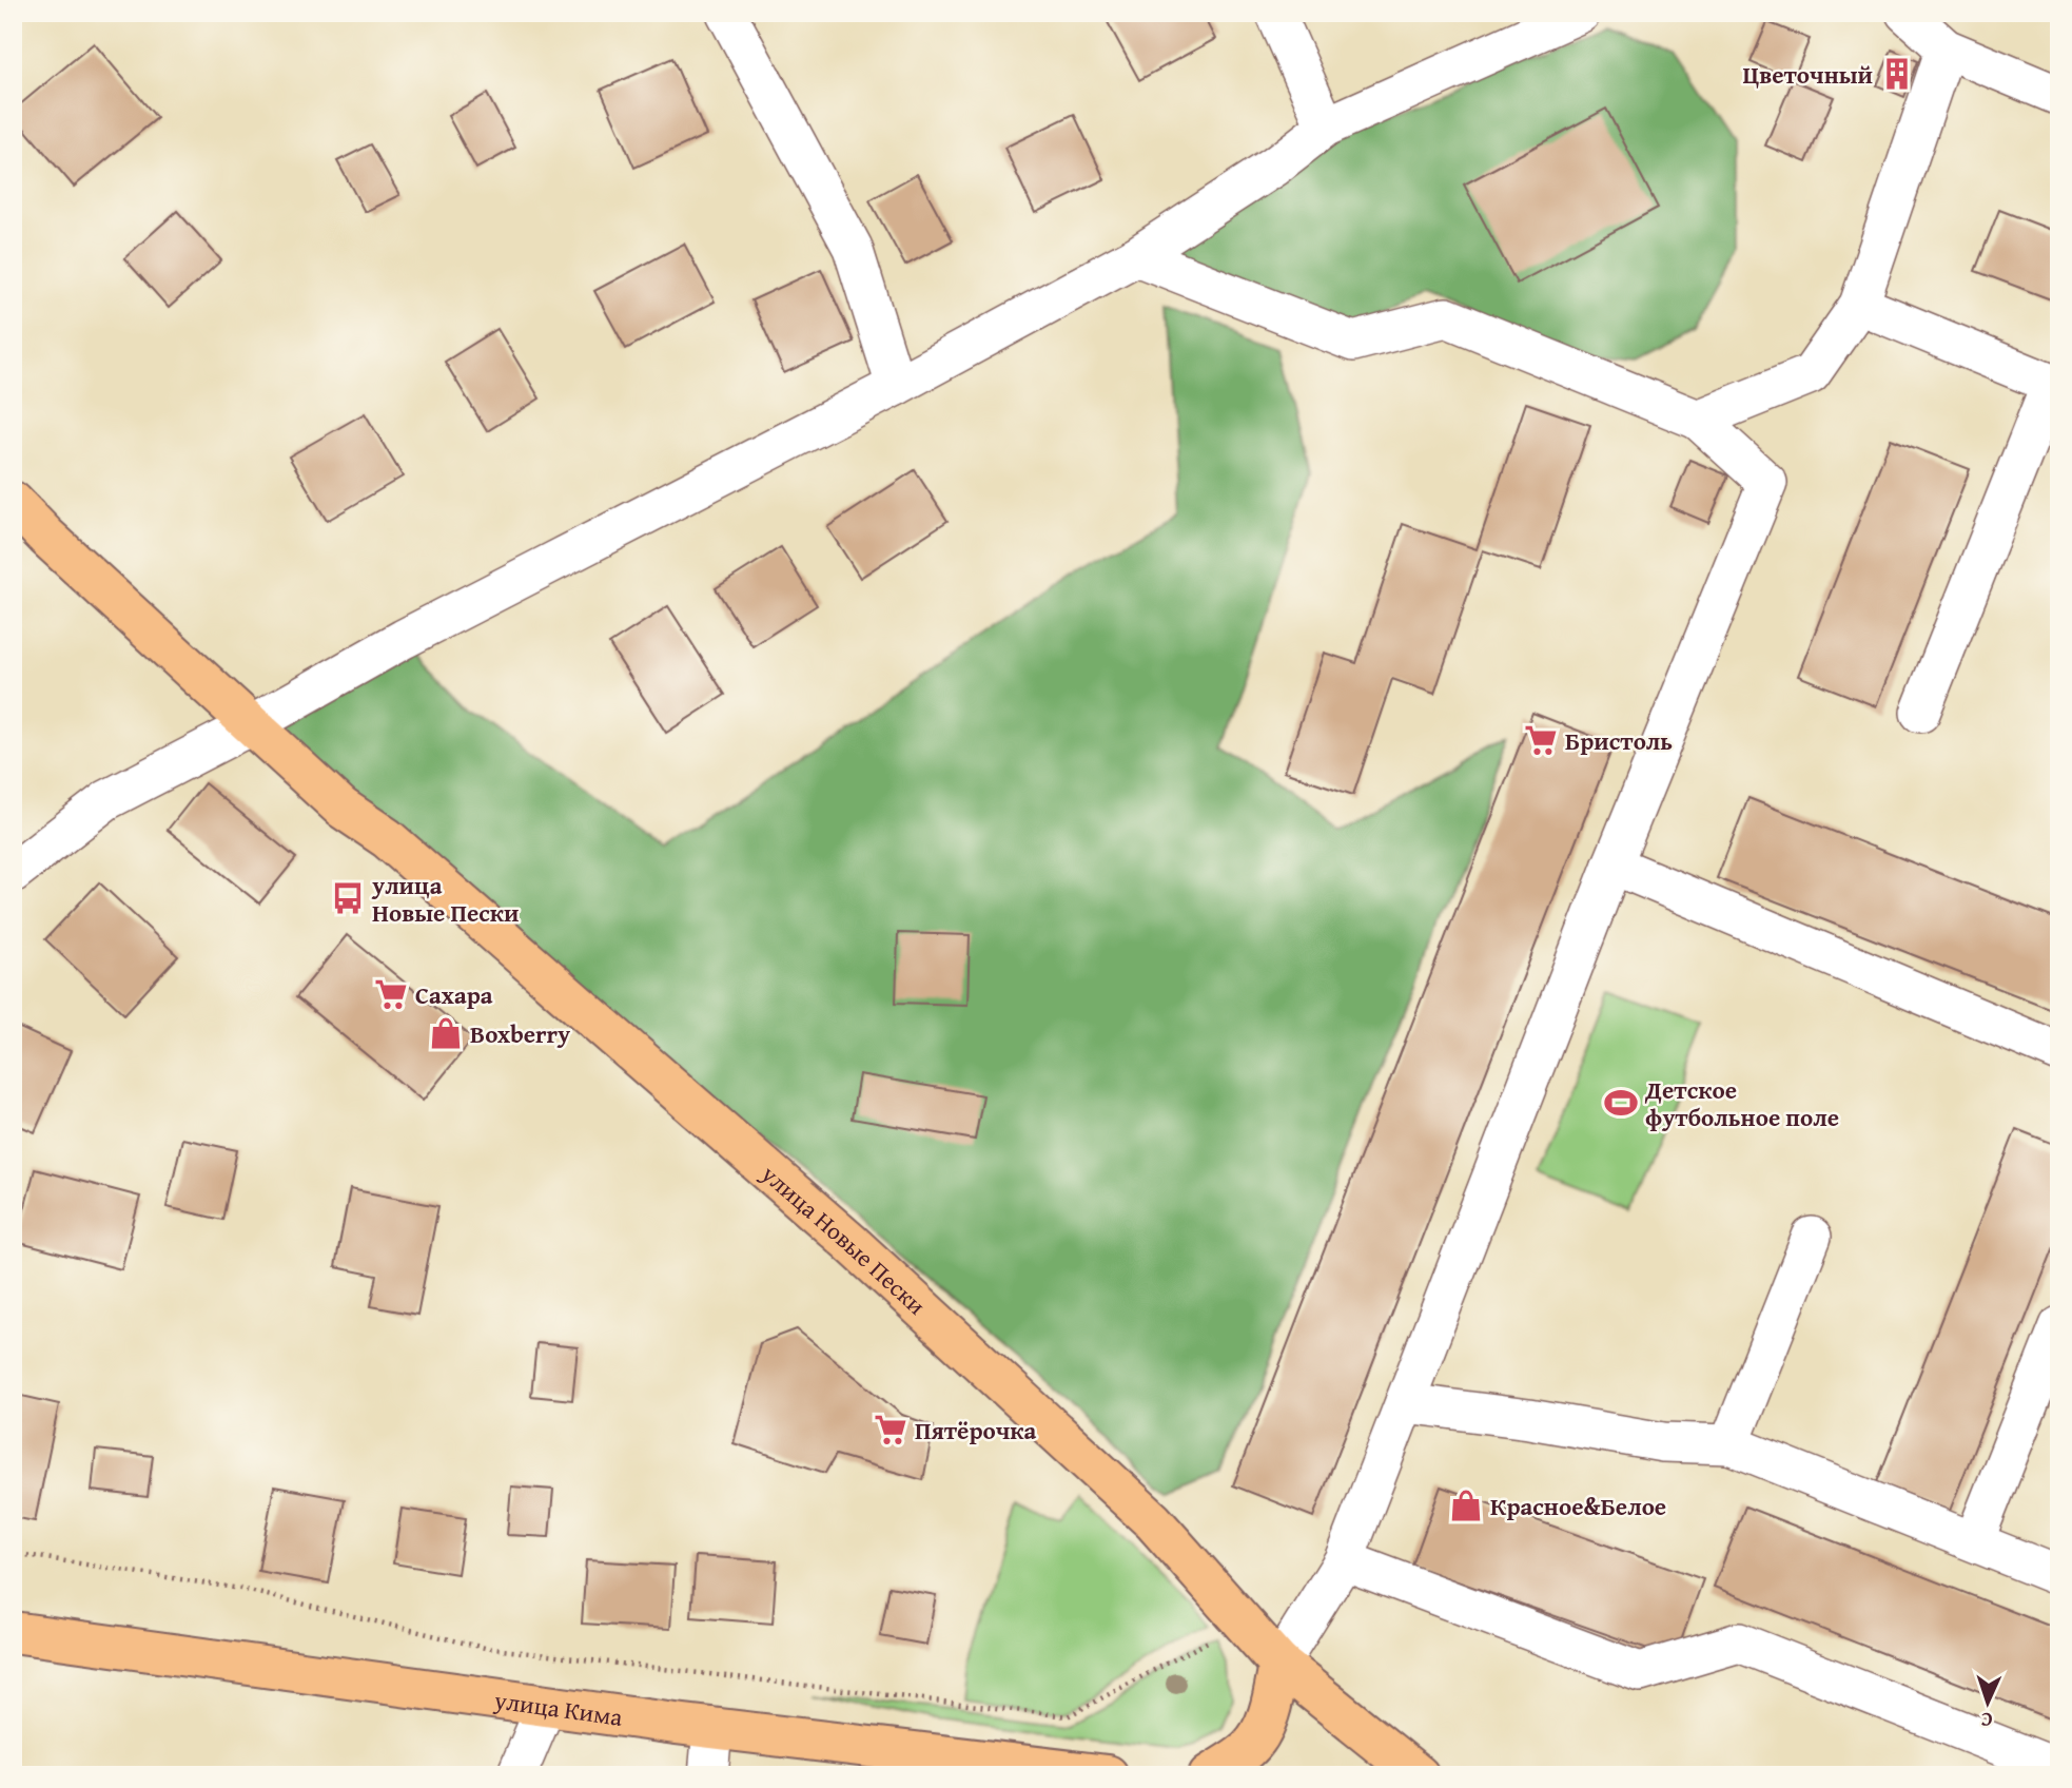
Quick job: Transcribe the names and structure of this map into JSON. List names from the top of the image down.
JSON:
{
  "streets": {
    "main road": ["улица Новые Пески", "улица Кима"]
  },
  "places": {
    "building": ["Цветочный"],
    "supermarket": ["Бристоль", "Сахара", "Пятёрочка"],
    "bus stop": ["улица Новые Пески"],
    "shop": ["Boxberry", "Красное&Белое"],
    "sports": ["Детское футбольное поле"]
  },
  "north": "bottom"
}
